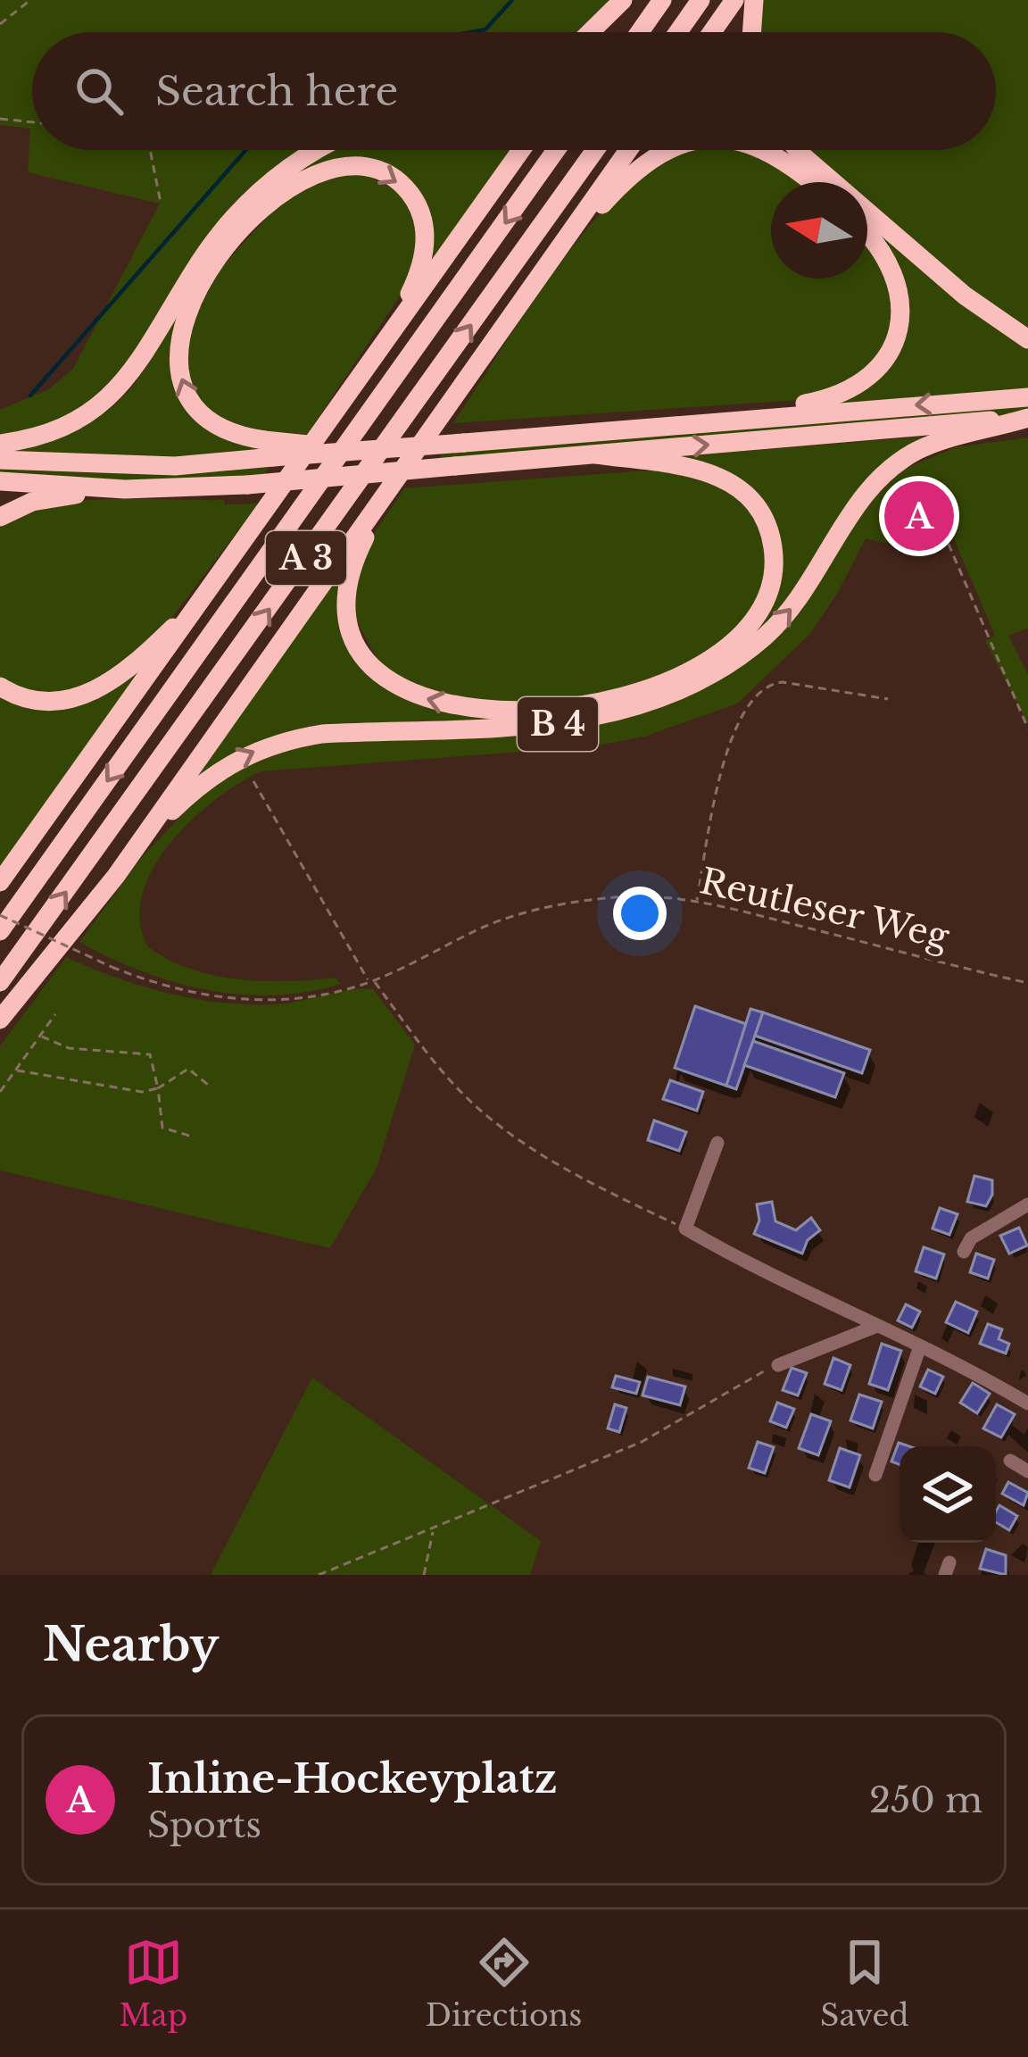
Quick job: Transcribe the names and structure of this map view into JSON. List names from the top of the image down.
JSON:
{
  "streets": {
    "highway": ["A 3", "B 4"],
    "path": ["Reutleser Weg"]
  },
  "crossings": [
    ["A 3", "B 4"]
  ],
  "north": "left",
  "page": {
    "search": "Search here",
    "pins": "A",
    "heading": "Nearby",
    "list": [
      {
        "mark": "A",
        "name": "Inline-Hockeyplatz",
        "note": "Sports",
        "value": "250 m"
      }
    ],
    "nav": ["Map", "Directions", "Saved"]
  }
}
